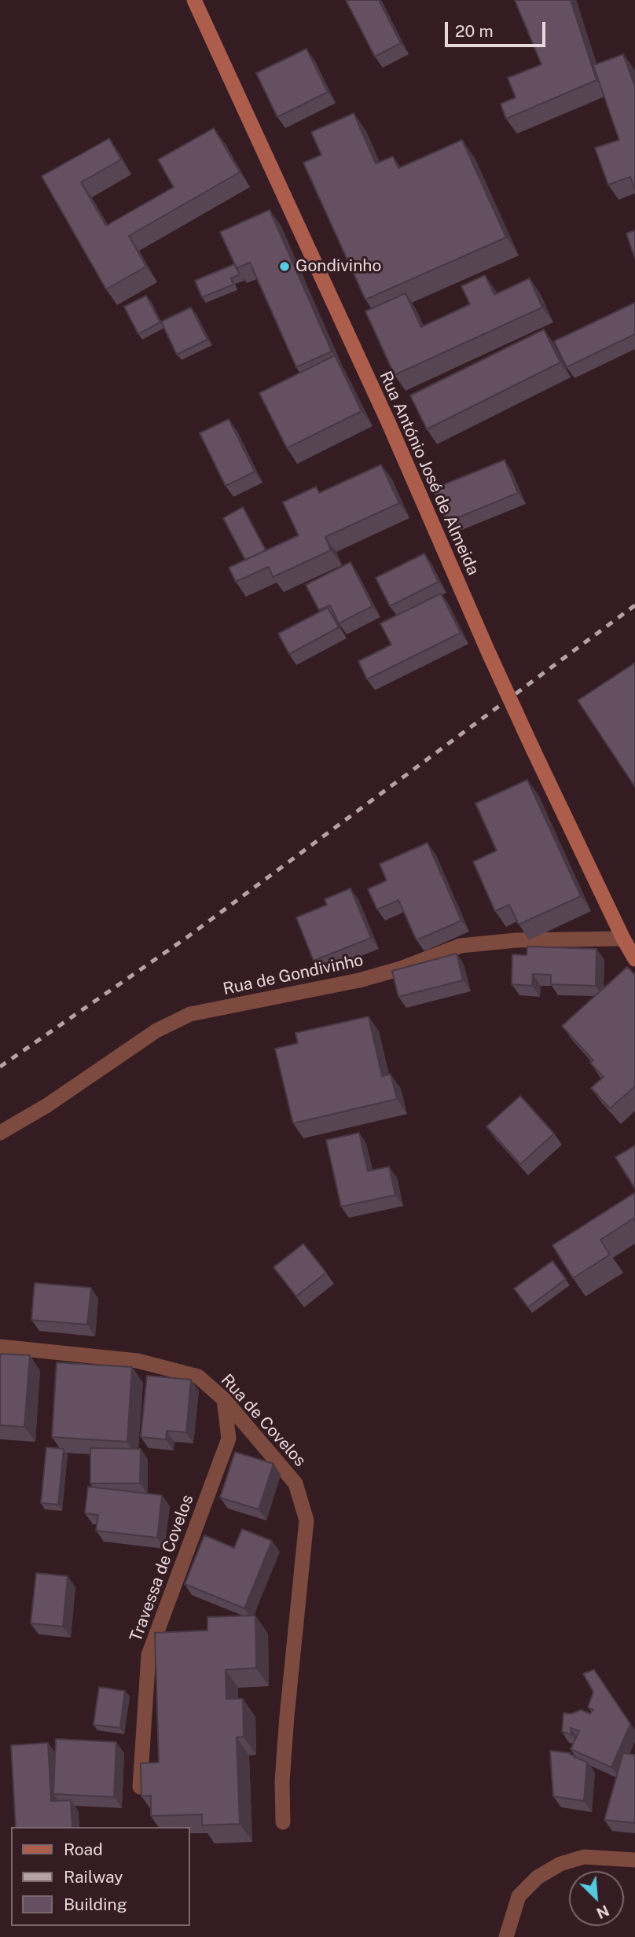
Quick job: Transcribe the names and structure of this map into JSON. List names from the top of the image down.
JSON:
{
  "streets": {
    "main road": ["Rua António José de Almeida"],
    "street": ["Rua de Gondivinho", "Rua de Covelos", "Travessa de Covelos"]
  },
  "crossings": [
    ["Rua António José de Almeida", "Rua de Gondivinho"],
    ["Rua de Covelos", "Travessa de Covelos"]
  ],
  "places": ["Gondivinho"],
  "legend": ["Road", "Railway", "Building"],
  "scale_bar": "20 m",
  "north": "bottom right"
}
